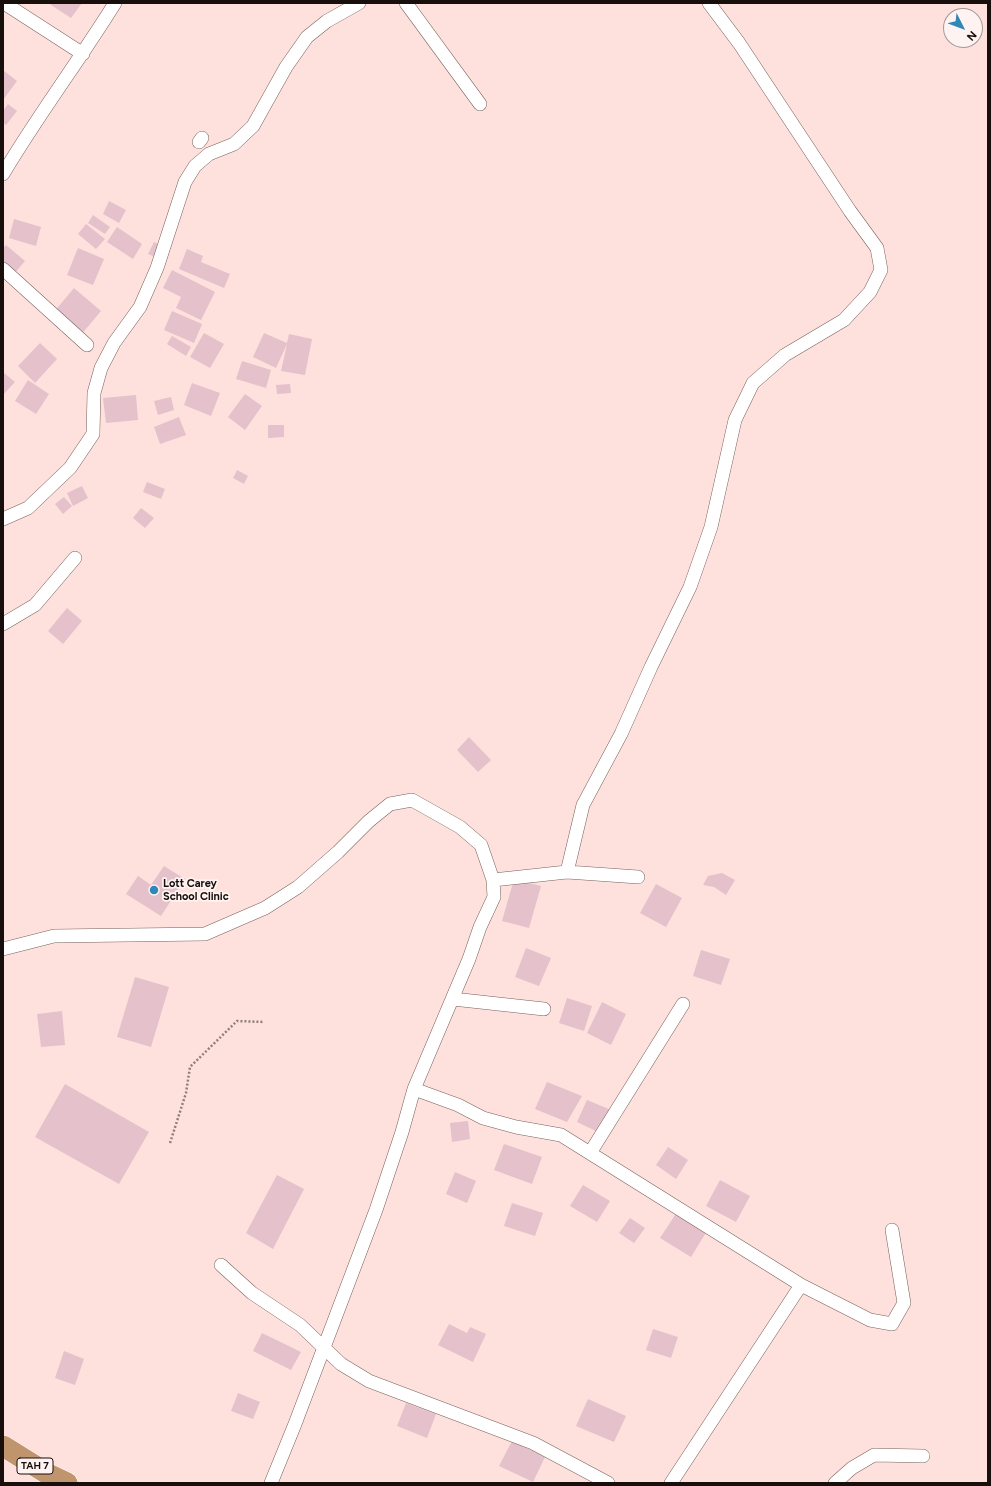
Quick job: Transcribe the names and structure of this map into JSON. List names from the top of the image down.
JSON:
{
  "streets": {
    "highway": ["TAH 7"]
  },
  "places": ["Lott Carey School Clinic"],
  "north": "bottom right"
}
